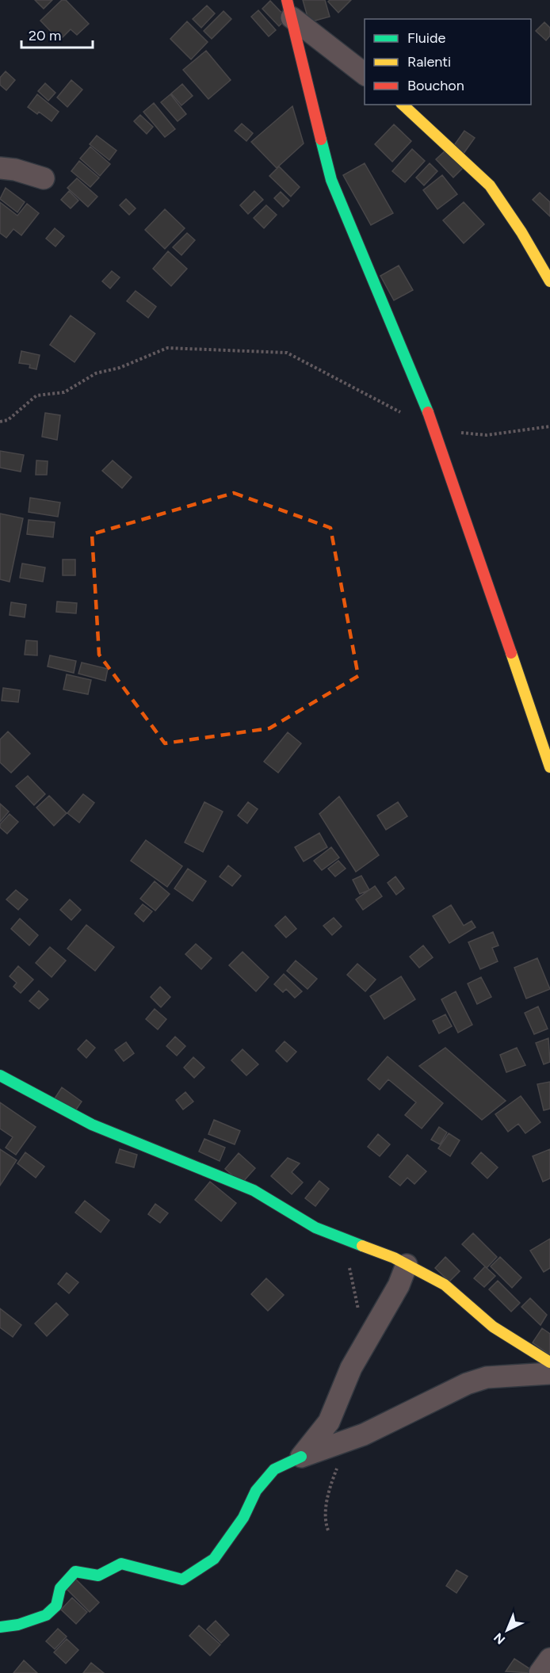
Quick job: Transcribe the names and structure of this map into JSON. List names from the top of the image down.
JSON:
{
  "legend": ["Fluide", "Ralenti", "Bouchon"],
  "scale_bar": "20 m",
  "north": "bottom left"
}
